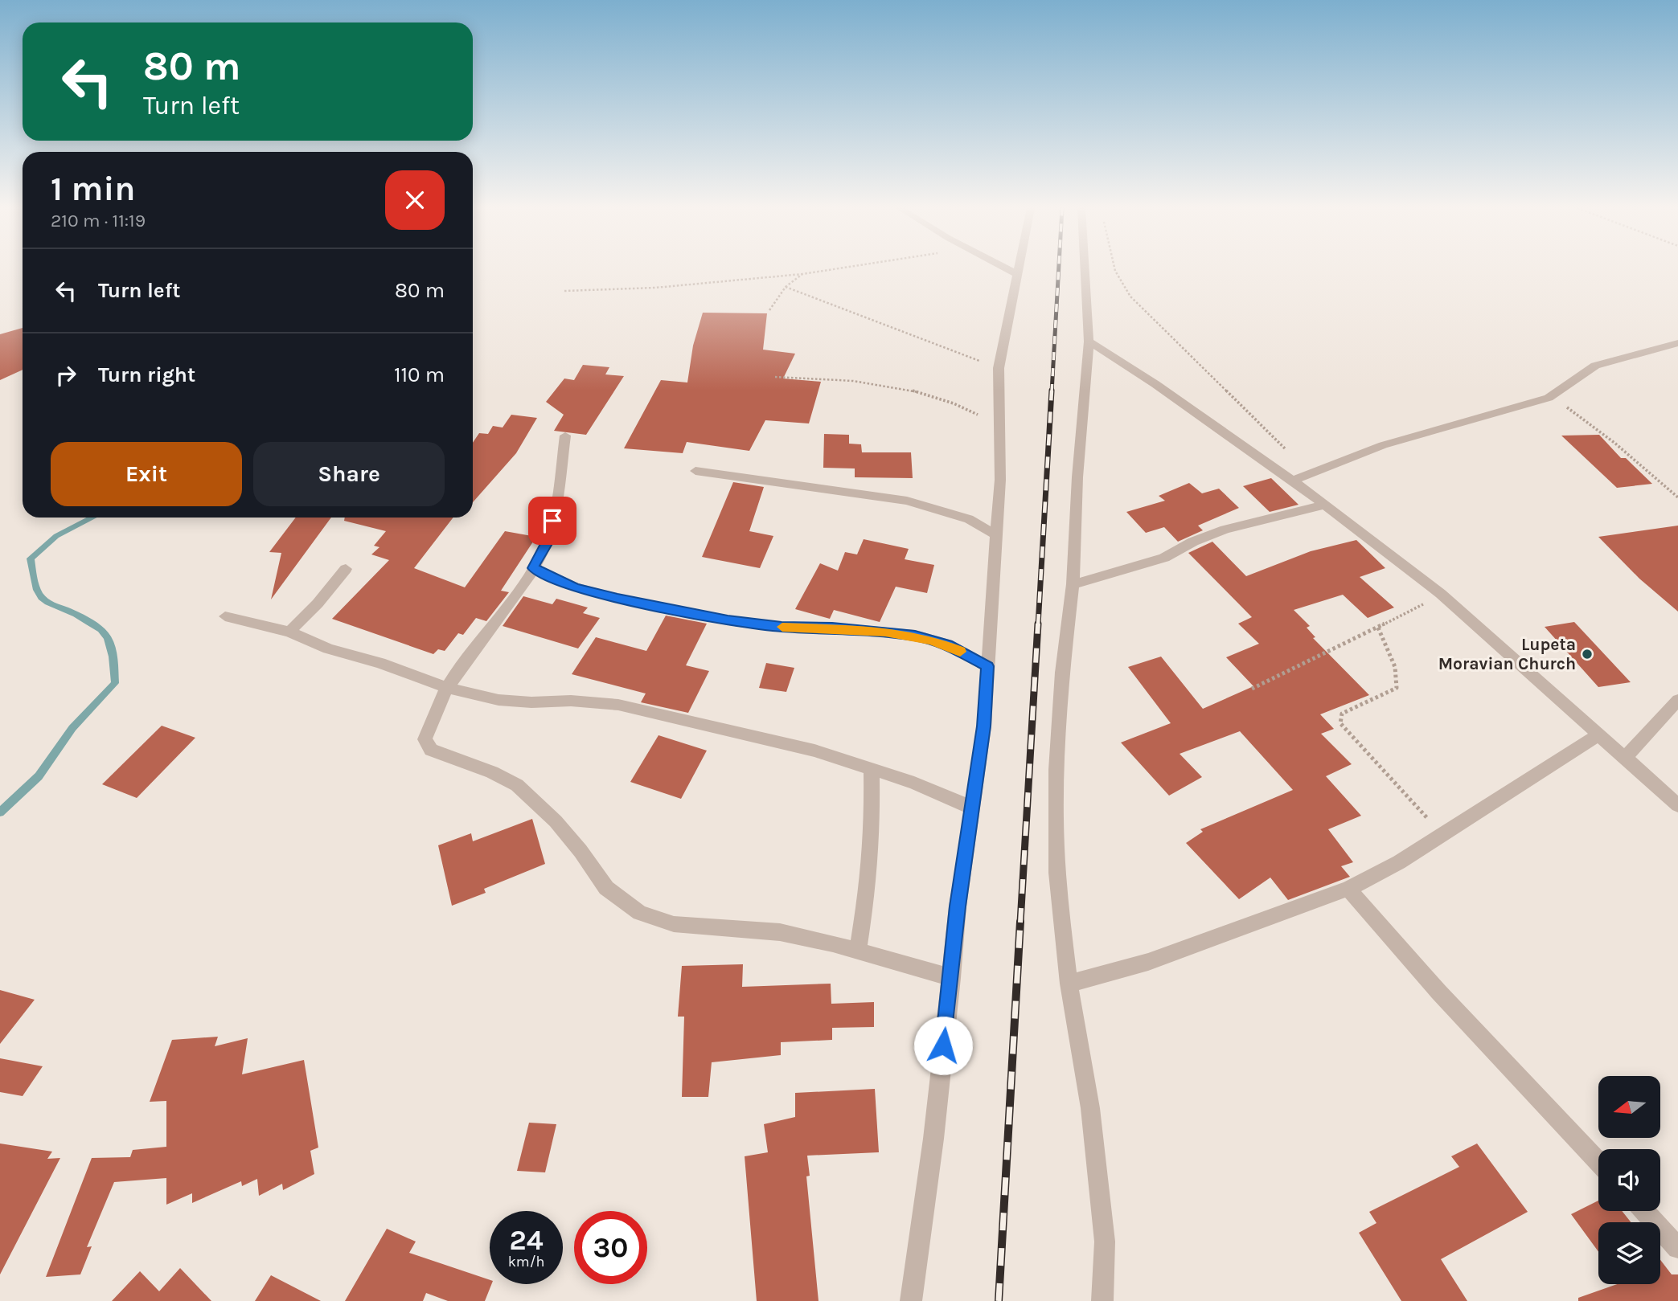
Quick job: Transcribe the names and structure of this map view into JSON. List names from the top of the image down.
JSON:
{
  "places": ["Lupeta Moravian Church"],
  "north": "left",
  "page": {
    "turn": ["80 m", "Turn left"],
    "heading": ["1 min", "210 m · 11:19"],
    "list": [
      {
        "name": "Turn left",
        "value": "80 m"
      },
      {
        "name": "Turn right",
        "value": "110 m"
      }
    ],
    "buttons": ["Exit", "Share"],
    "speed": "24 km/h",
    "limit": "30"
  }
}
